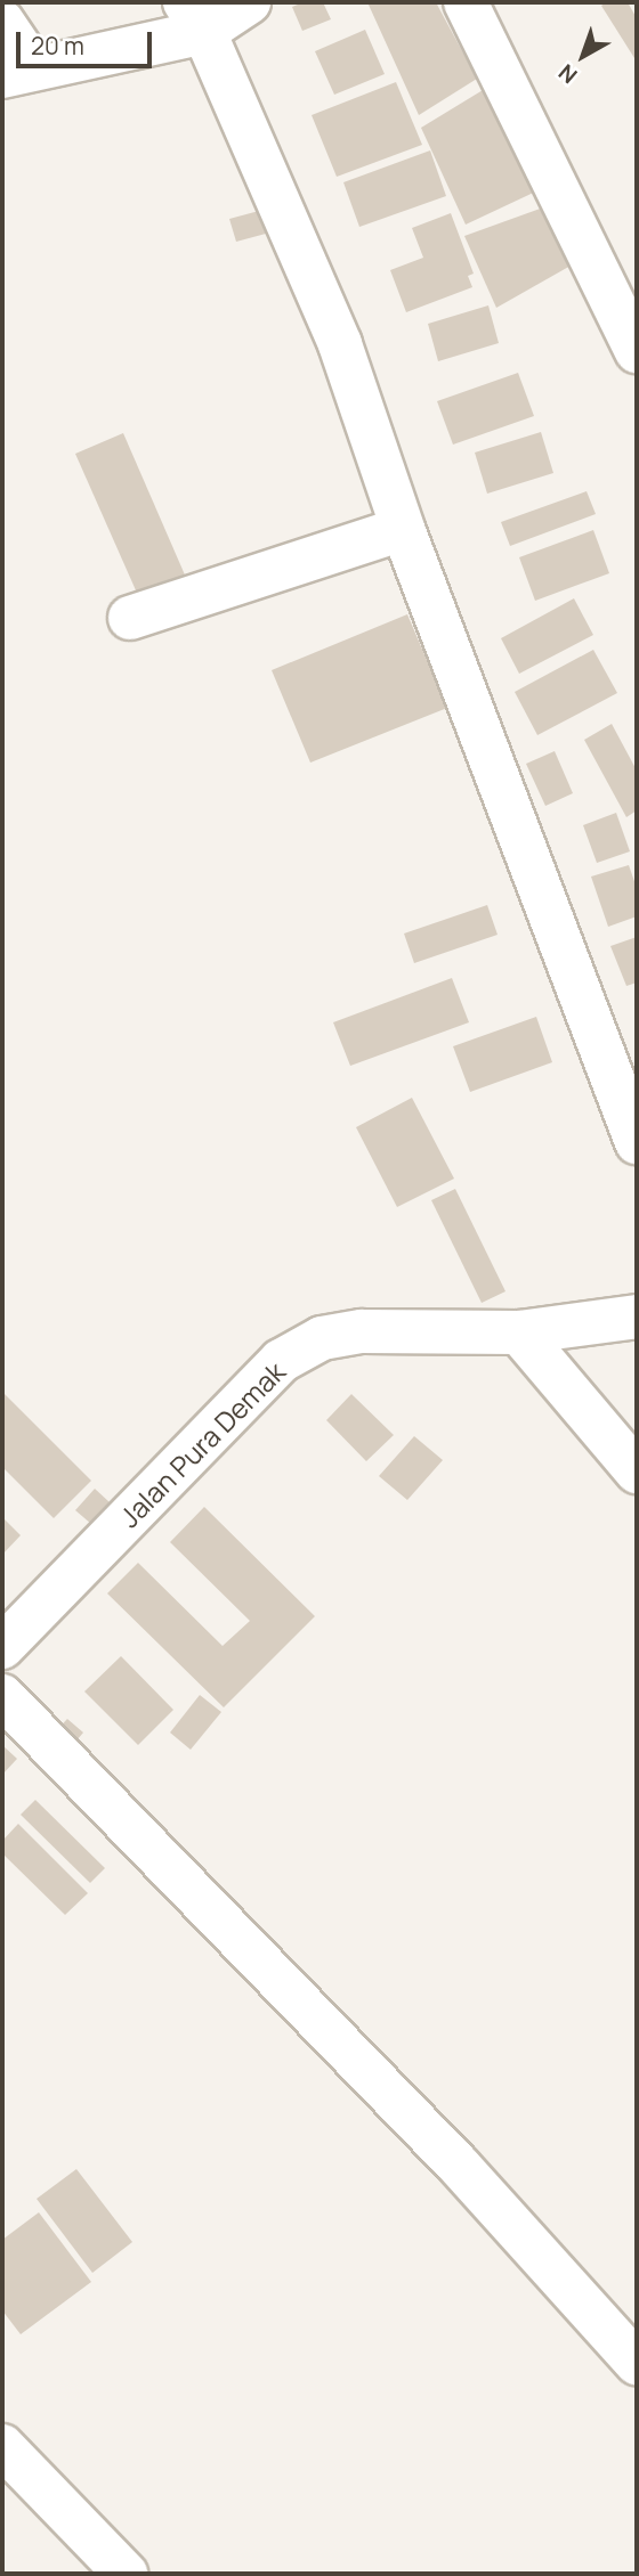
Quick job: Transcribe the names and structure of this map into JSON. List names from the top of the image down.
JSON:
{
  "streets": {
    "street": ["Jalan Pura Demak"]
  },
  "scale_bar": "20 m",
  "north": "bottom left"
}
